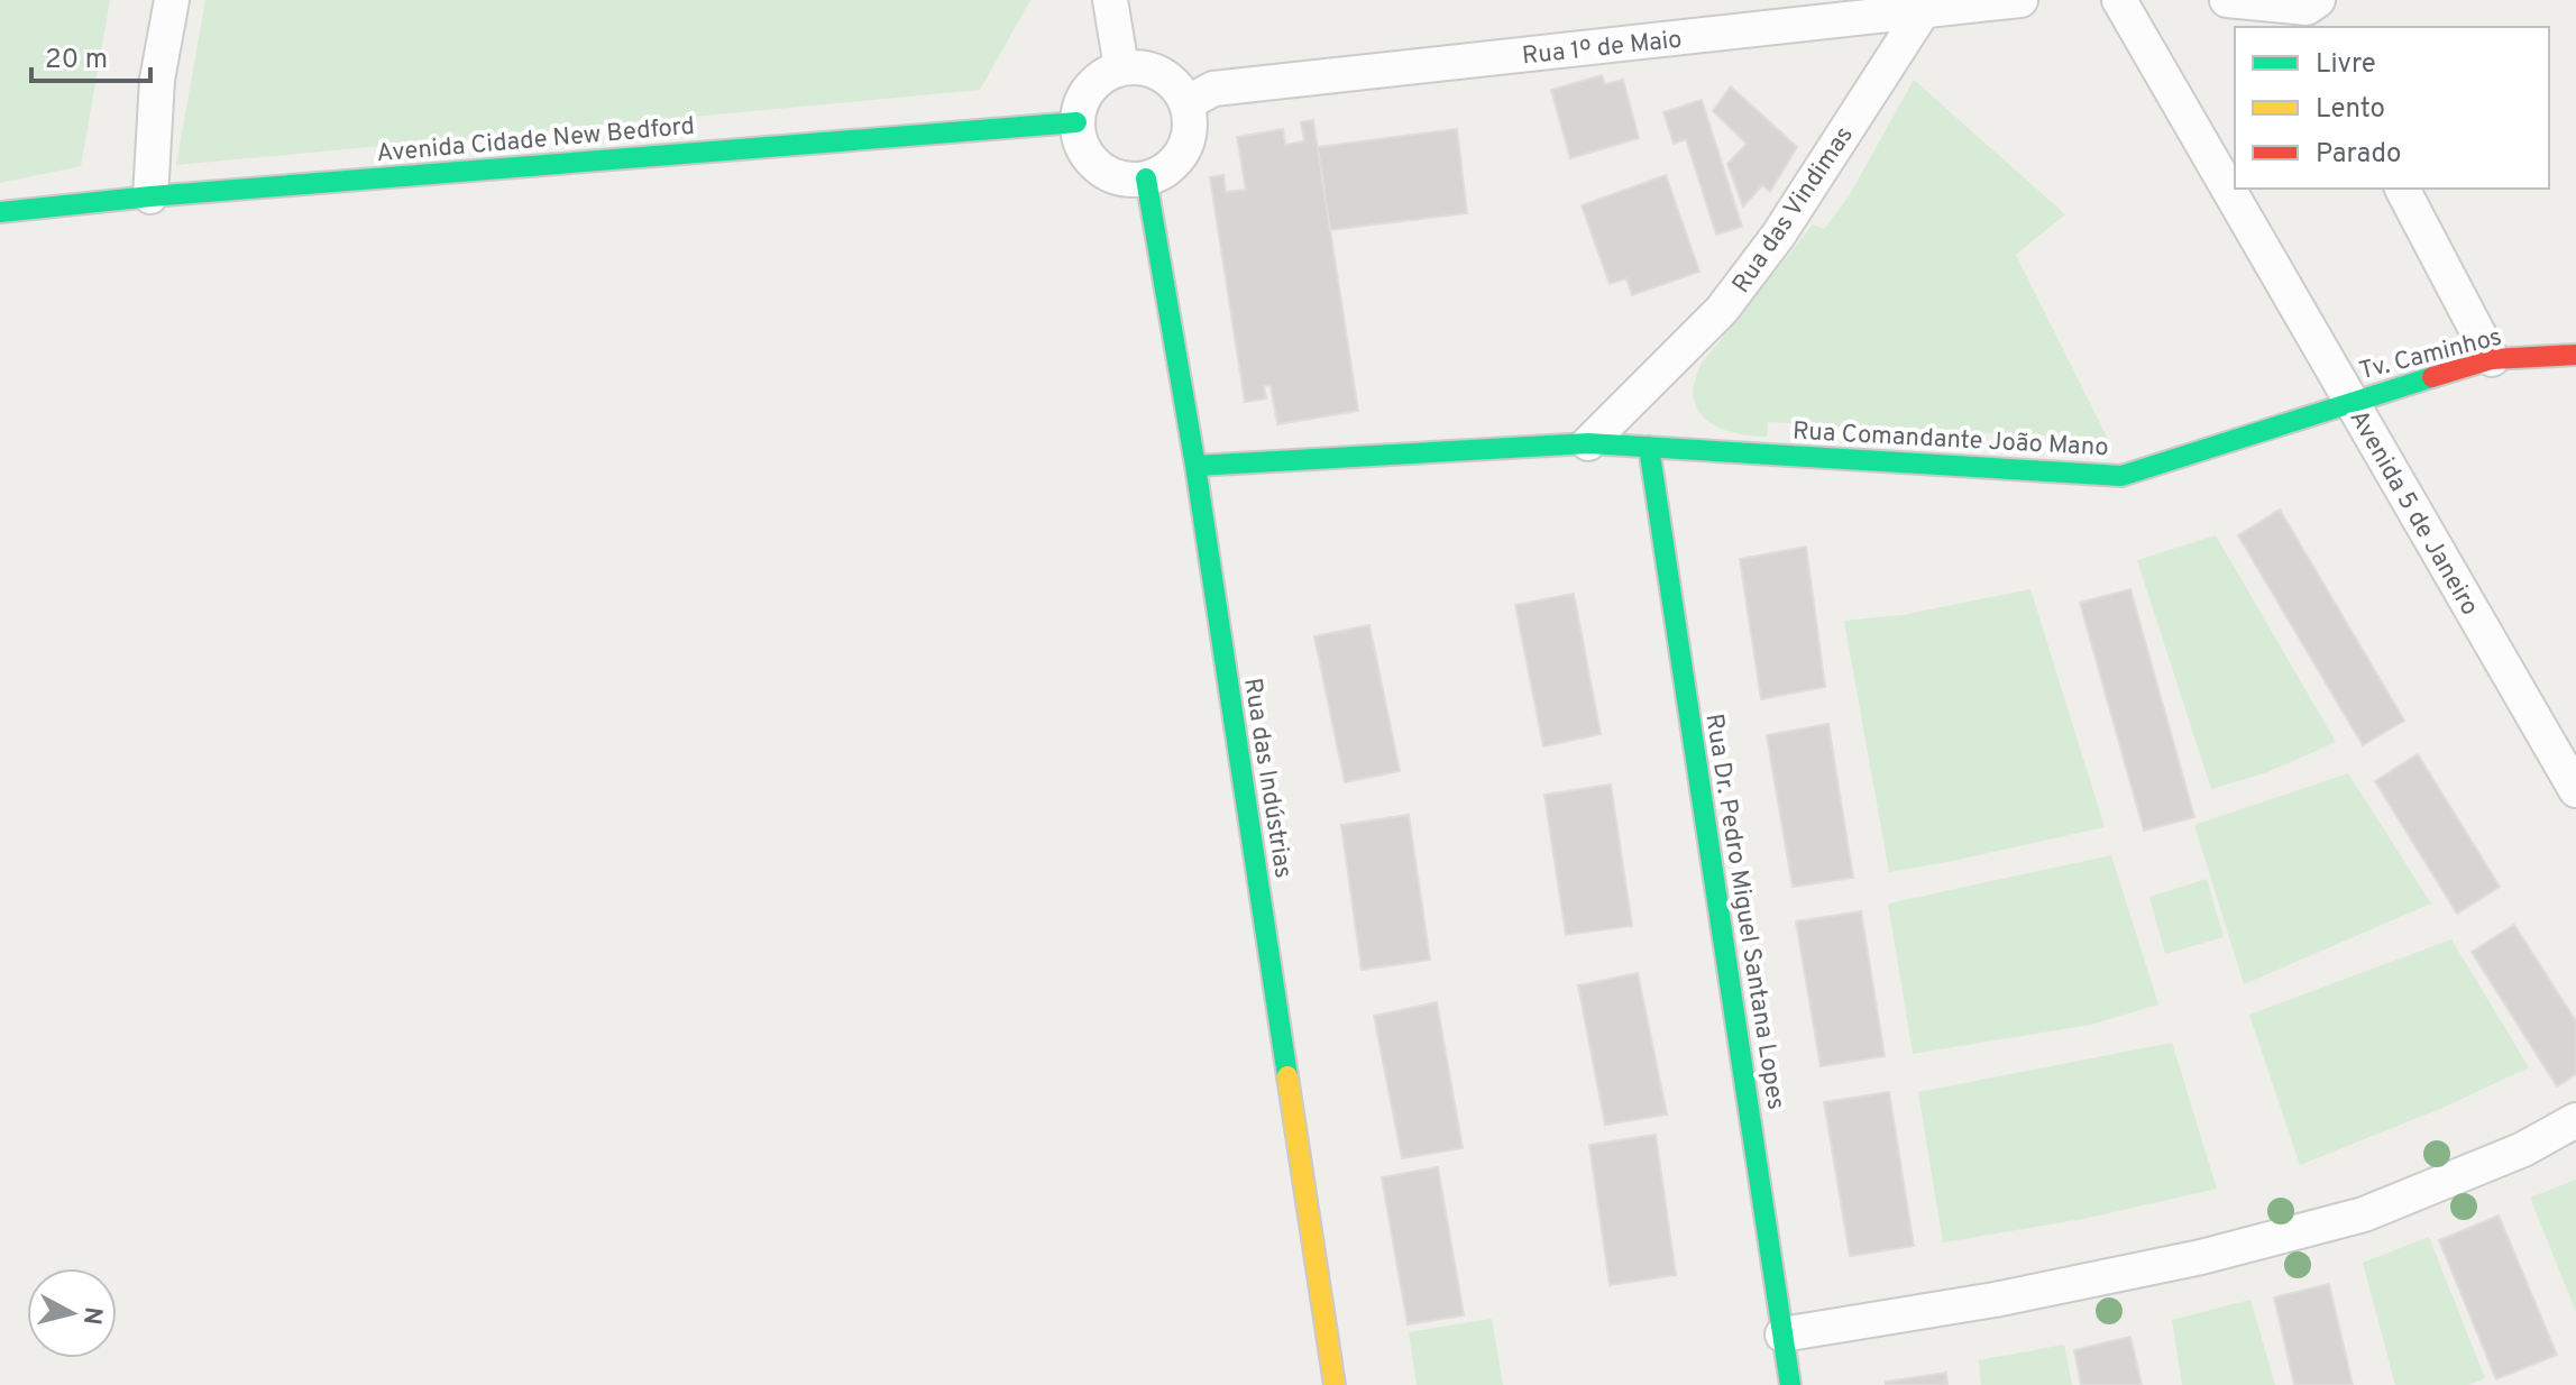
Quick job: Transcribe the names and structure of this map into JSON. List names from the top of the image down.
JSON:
{
  "streets": {
    "street": [
      "Rua 1º de Maio",
      "Avenida Cidade New Bedford",
      "Rua das Vindimas",
      "Tv. Caminhos",
      "Rua Comandante João Mano",
      "Avenida 5 de Janeiro",
      "Rua das Indústrias",
      "Rua Dr. Pedro Miguel Santana Lopes"
    ]
  },
  "crossings": [
    ["Rua 1º de Maio", "Avenida Cidade New Bedford"],
    ["Rua 1º de Maio", "Rua das Vindimas"],
    ["Rua 1º de Maio", "Rua das Indústrias"],
    ["Avenida Cidade New Bedford", "Rua das Indústrias"],
    ["Rua das Vindimas", "Rua Comandante João Mano"],
    ["Tv. Caminhos", "Rua Comandante João Mano"],
    ["Tv. Caminhos", "Avenida 5 de Janeiro"],
    ["Rua Comandante João Mano", "Avenida 5 de Janeiro"],
    ["Rua Comandante João Mano", "Rua das Indústrias"],
    ["Rua Comandante João Mano", "Rua Dr. Pedro Miguel Santana Lopes"]
  ],
  "legend": ["Livre", "Lento", "Parado"],
  "scale_bar": "20 m",
  "north": "right"
}
